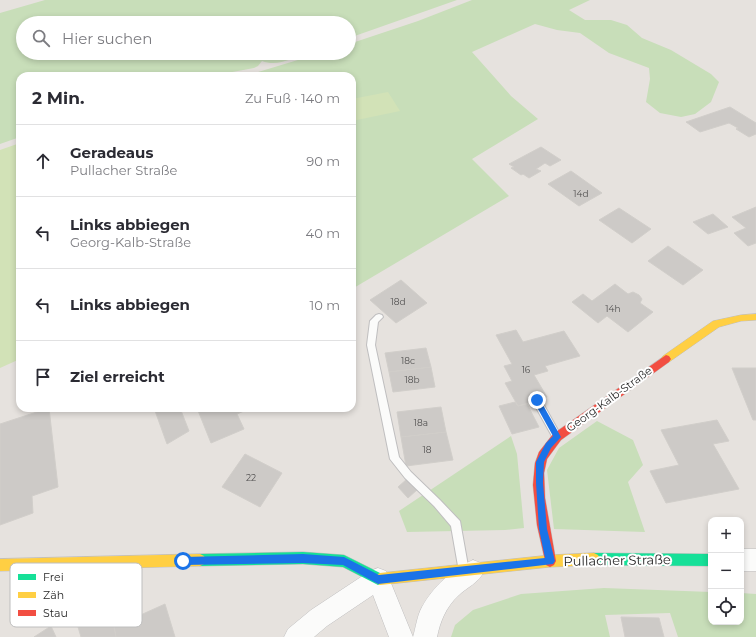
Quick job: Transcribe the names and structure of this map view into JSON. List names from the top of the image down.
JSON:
{
  "streets": {
    "street": ["Georg-Kalb-Straße", "Pullacher Straße"]
  },
  "crossings": [
    ["Georg-Kalb-Straße", "Pullacher Straße"]
  ],
  "house_numbers": [
    "14d",
    "18d",
    "14h",
    "18c",
    "16",
    "18b",
    "18a",
    "18",
    "22"
  ],
  "legend": ["Frei", "Zäh", "Stau"],
  "page": {
    "search": "Hier suchen",
    "heading": ["2 Min.", "Zu Fuß · 140 m"],
    "list": [
      ["Geradeaus", "Pullacher Straße", "90 m"],
      ["Links abbiegen", "Georg-Kalb-Straße", "40 m"],
      ["Links abbiegen", "10 m"],
      "Ziel erreicht"
    ],
    "map_buttons": ["+", "−"]
  }
}
